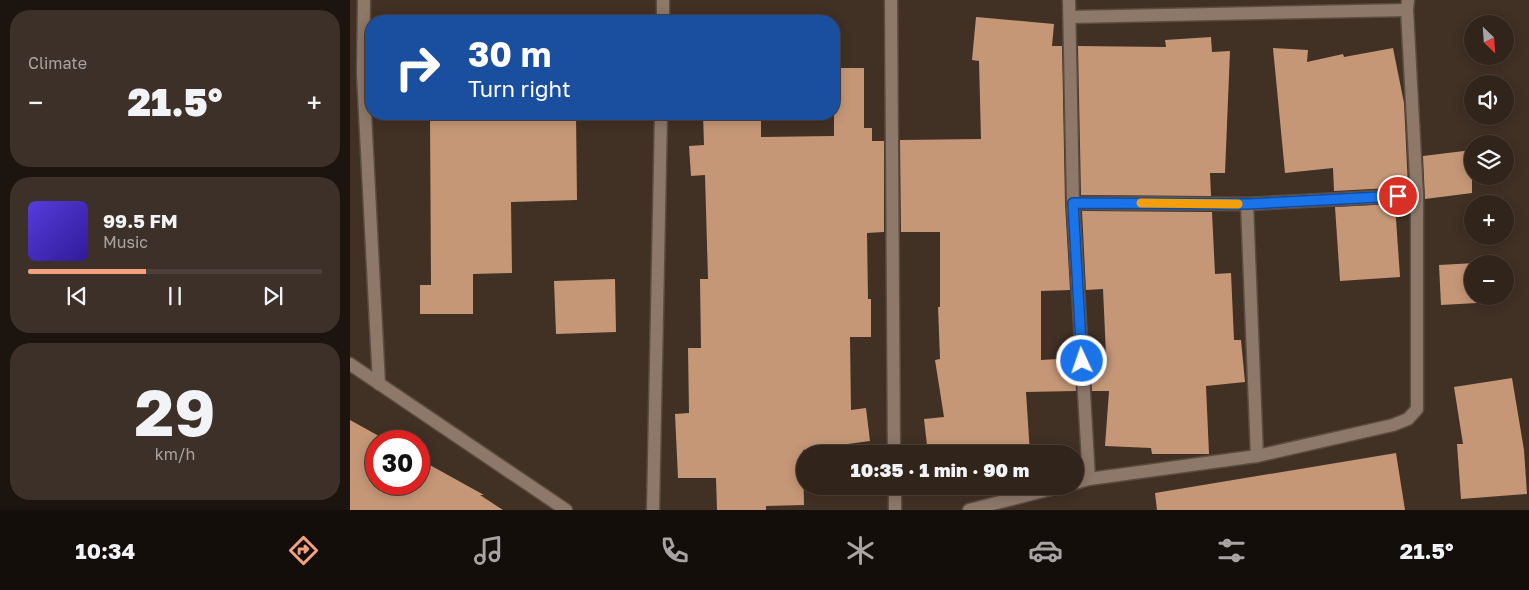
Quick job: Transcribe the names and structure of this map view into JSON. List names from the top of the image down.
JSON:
{
  "north": "bottom right",
  "page": {
    "tile": [
      "Climate",
      ["29", "km/h"]
    ],
    "map_buttons": ["+", "−"],
    "turn": ["30 m", "Turn right"],
    "heat": ["−", "21.5°", "+"],
    "song": ["99.5 FM", "Music"],
    "limit": "30",
    "trip": "10:35 · 1 min · 90 m",
    "tabs": ["10:34", "21.5°"]
  }
}
